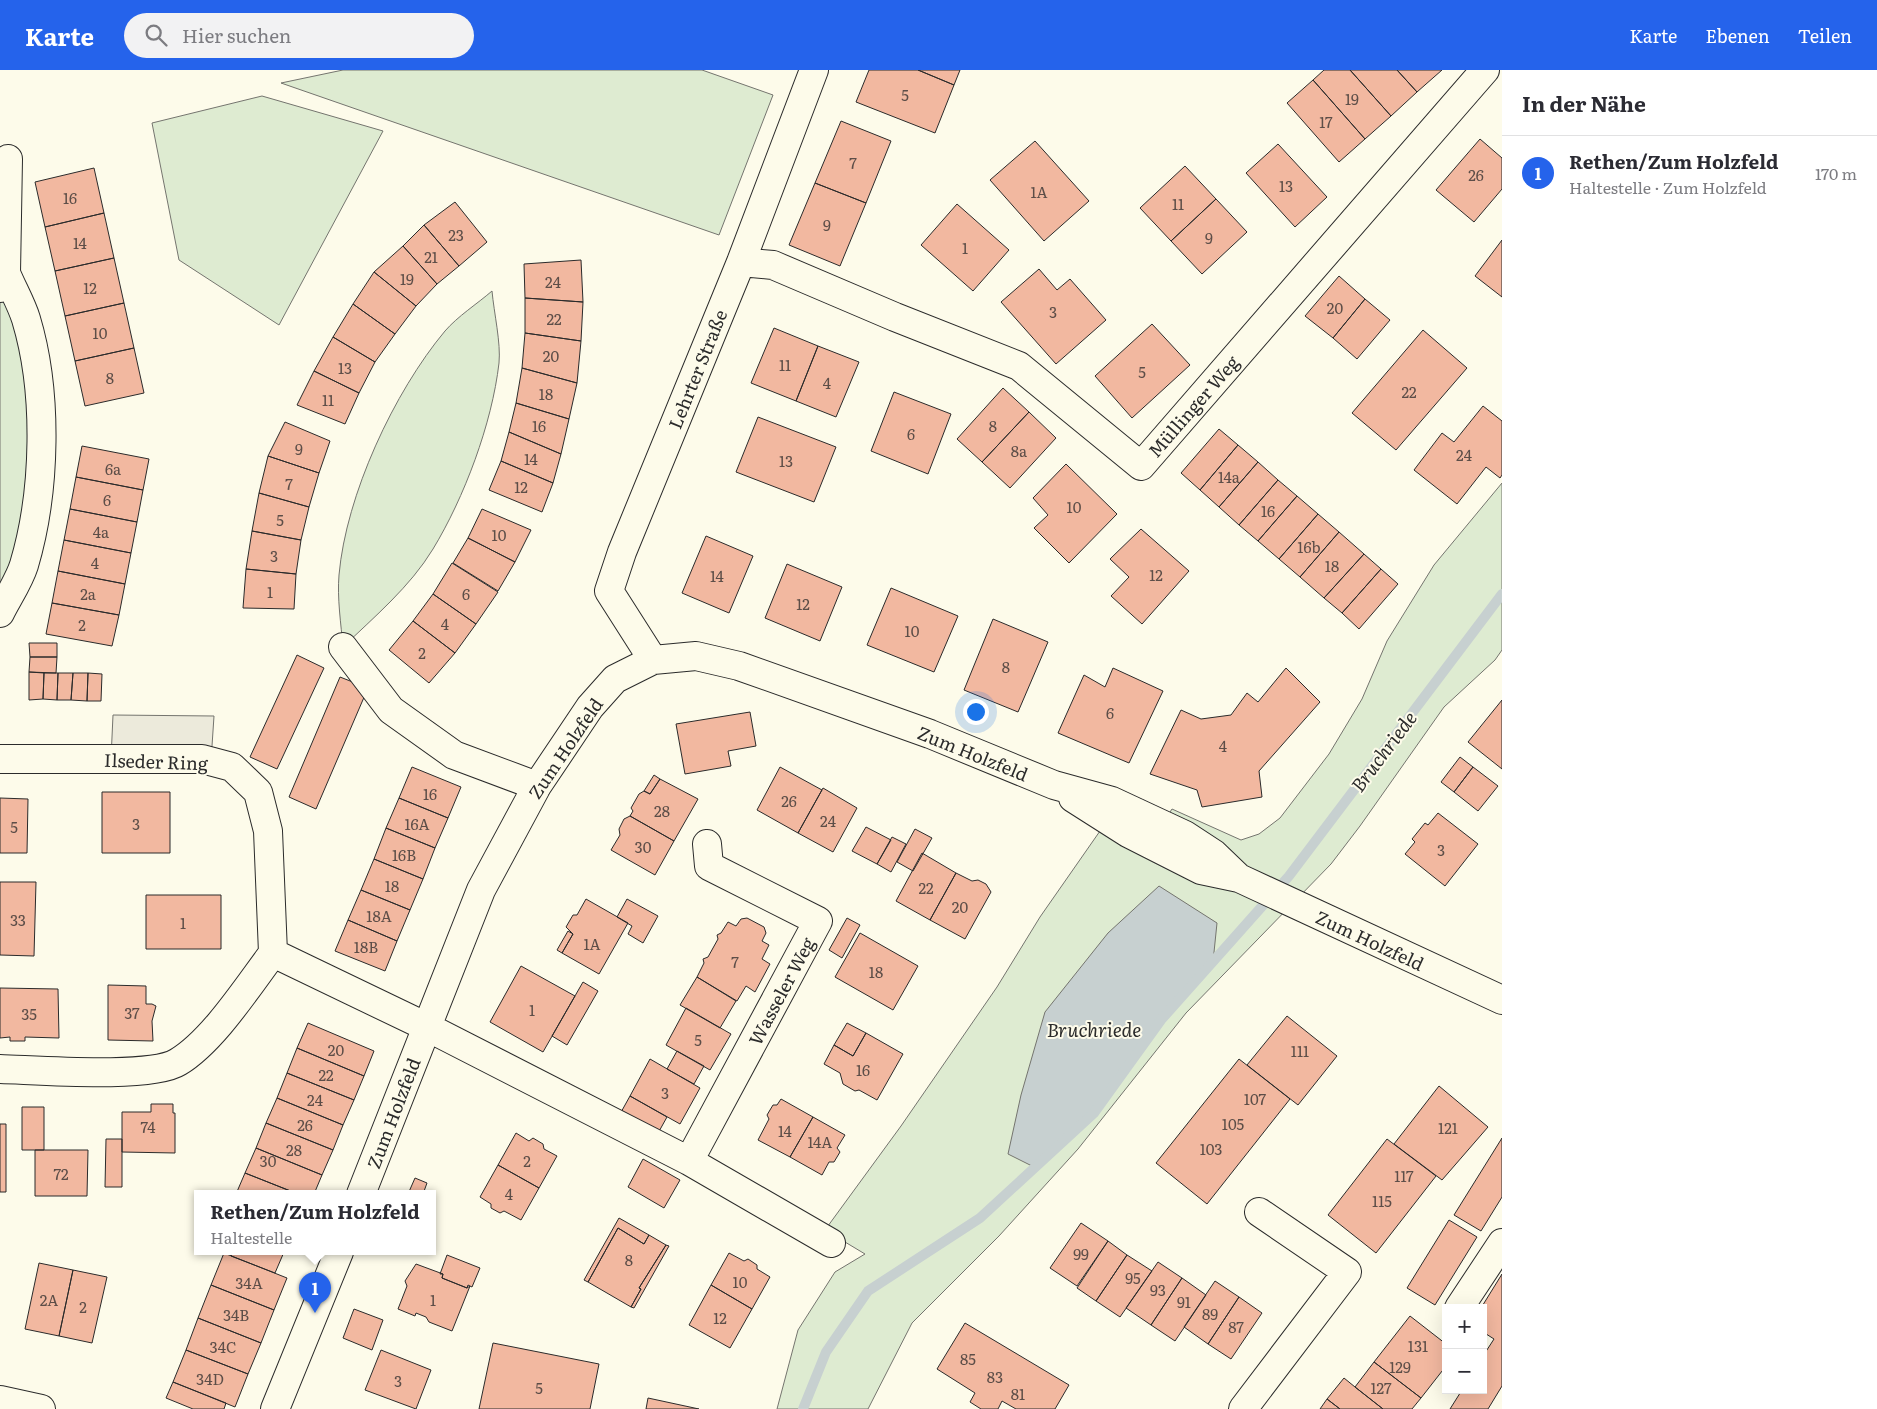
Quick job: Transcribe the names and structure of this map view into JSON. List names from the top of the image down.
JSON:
{
  "streets": {
    "street": [
      "Lehrter Straße",
      "Müllinger Weg",
      "Zum Holzfeld",
      "Ilseder Ring",
      "Wasseler Weg"
    ]
  },
  "crossings": [
    ["Lehrter Straße", "Müllinger Weg"],
    ["Lehrter Straße", "Zum Holzfeld"]
  ],
  "water": ["Bruchriede"],
  "house_numbers": [
    "5",
    "19",
    "17",
    "7",
    "26",
    "13",
    "1A",
    "16",
    "11",
    "9",
    "23",
    "9",
    "14",
    "1",
    "21",
    "19",
    "24",
    "12",
    "20",
    "3",
    "22",
    "10",
    "20",
    "11",
    "13",
    "5",
    "8",
    "4",
    "22",
    "18",
    "11",
    "16",
    "8",
    "6",
    "9",
    "8a",
    "24",
    "14",
    "13",
    "6a",
    "14a",
    "7",
    "12",
    "6",
    "10",
    "16",
    "5",
    "4a",
    "10",
    "16b",
    "3",
    "4",
    "18",
    "12",
    "14",
    "1",
    "2a",
    "6",
    "12",
    "4",
    "2",
    "10",
    "2",
    "8",
    "6",
    "4",
    "16",
    "26",
    "28",
    "24",
    "3",
    "16A",
    "5",
    "30",
    "3",
    "16B",
    "18",
    "22",
    "20",
    "18A",
    "33",
    "1",
    "1A",
    "18B",
    "7",
    "18",
    "1",
    "37",
    "35",
    "5",
    "20",
    "111",
    "16",
    "22",
    "3",
    "107",
    "24",
    "105",
    "26",
    "74",
    "121",
    "14",
    "14A",
    "103",
    "28",
    "30",
    "2",
    "72",
    "117",
    "4",
    "115",
    "99",
    "8",
    "95",
    "10",
    "34A",
    "93",
    "2A",
    "1",
    "91",
    "2",
    "89",
    "34B",
    "12",
    "87",
    "131",
    "34C",
    "85",
    "129",
    "83",
    "34D",
    "3",
    "5",
    "127",
    "81"
  ],
  "page": {
    "header": "Karte",
    "search": "Hier suchen",
    "nav": ["Karte", "Ebenen", "Teilen"],
    "heading": "In der Nähe",
    "list": [
      {
        "mark": "1",
        "name": "Rethen/Zum Holzfeld",
        "note": "Haltestelle · Zum Holzfeld",
        "value": "170 m"
      }
    ],
    "popup": ["Rethen/Zum Holzfeld", "Haltestelle"],
    "pins": "1",
    "map_buttons": ["+", "−"]
  }
}
